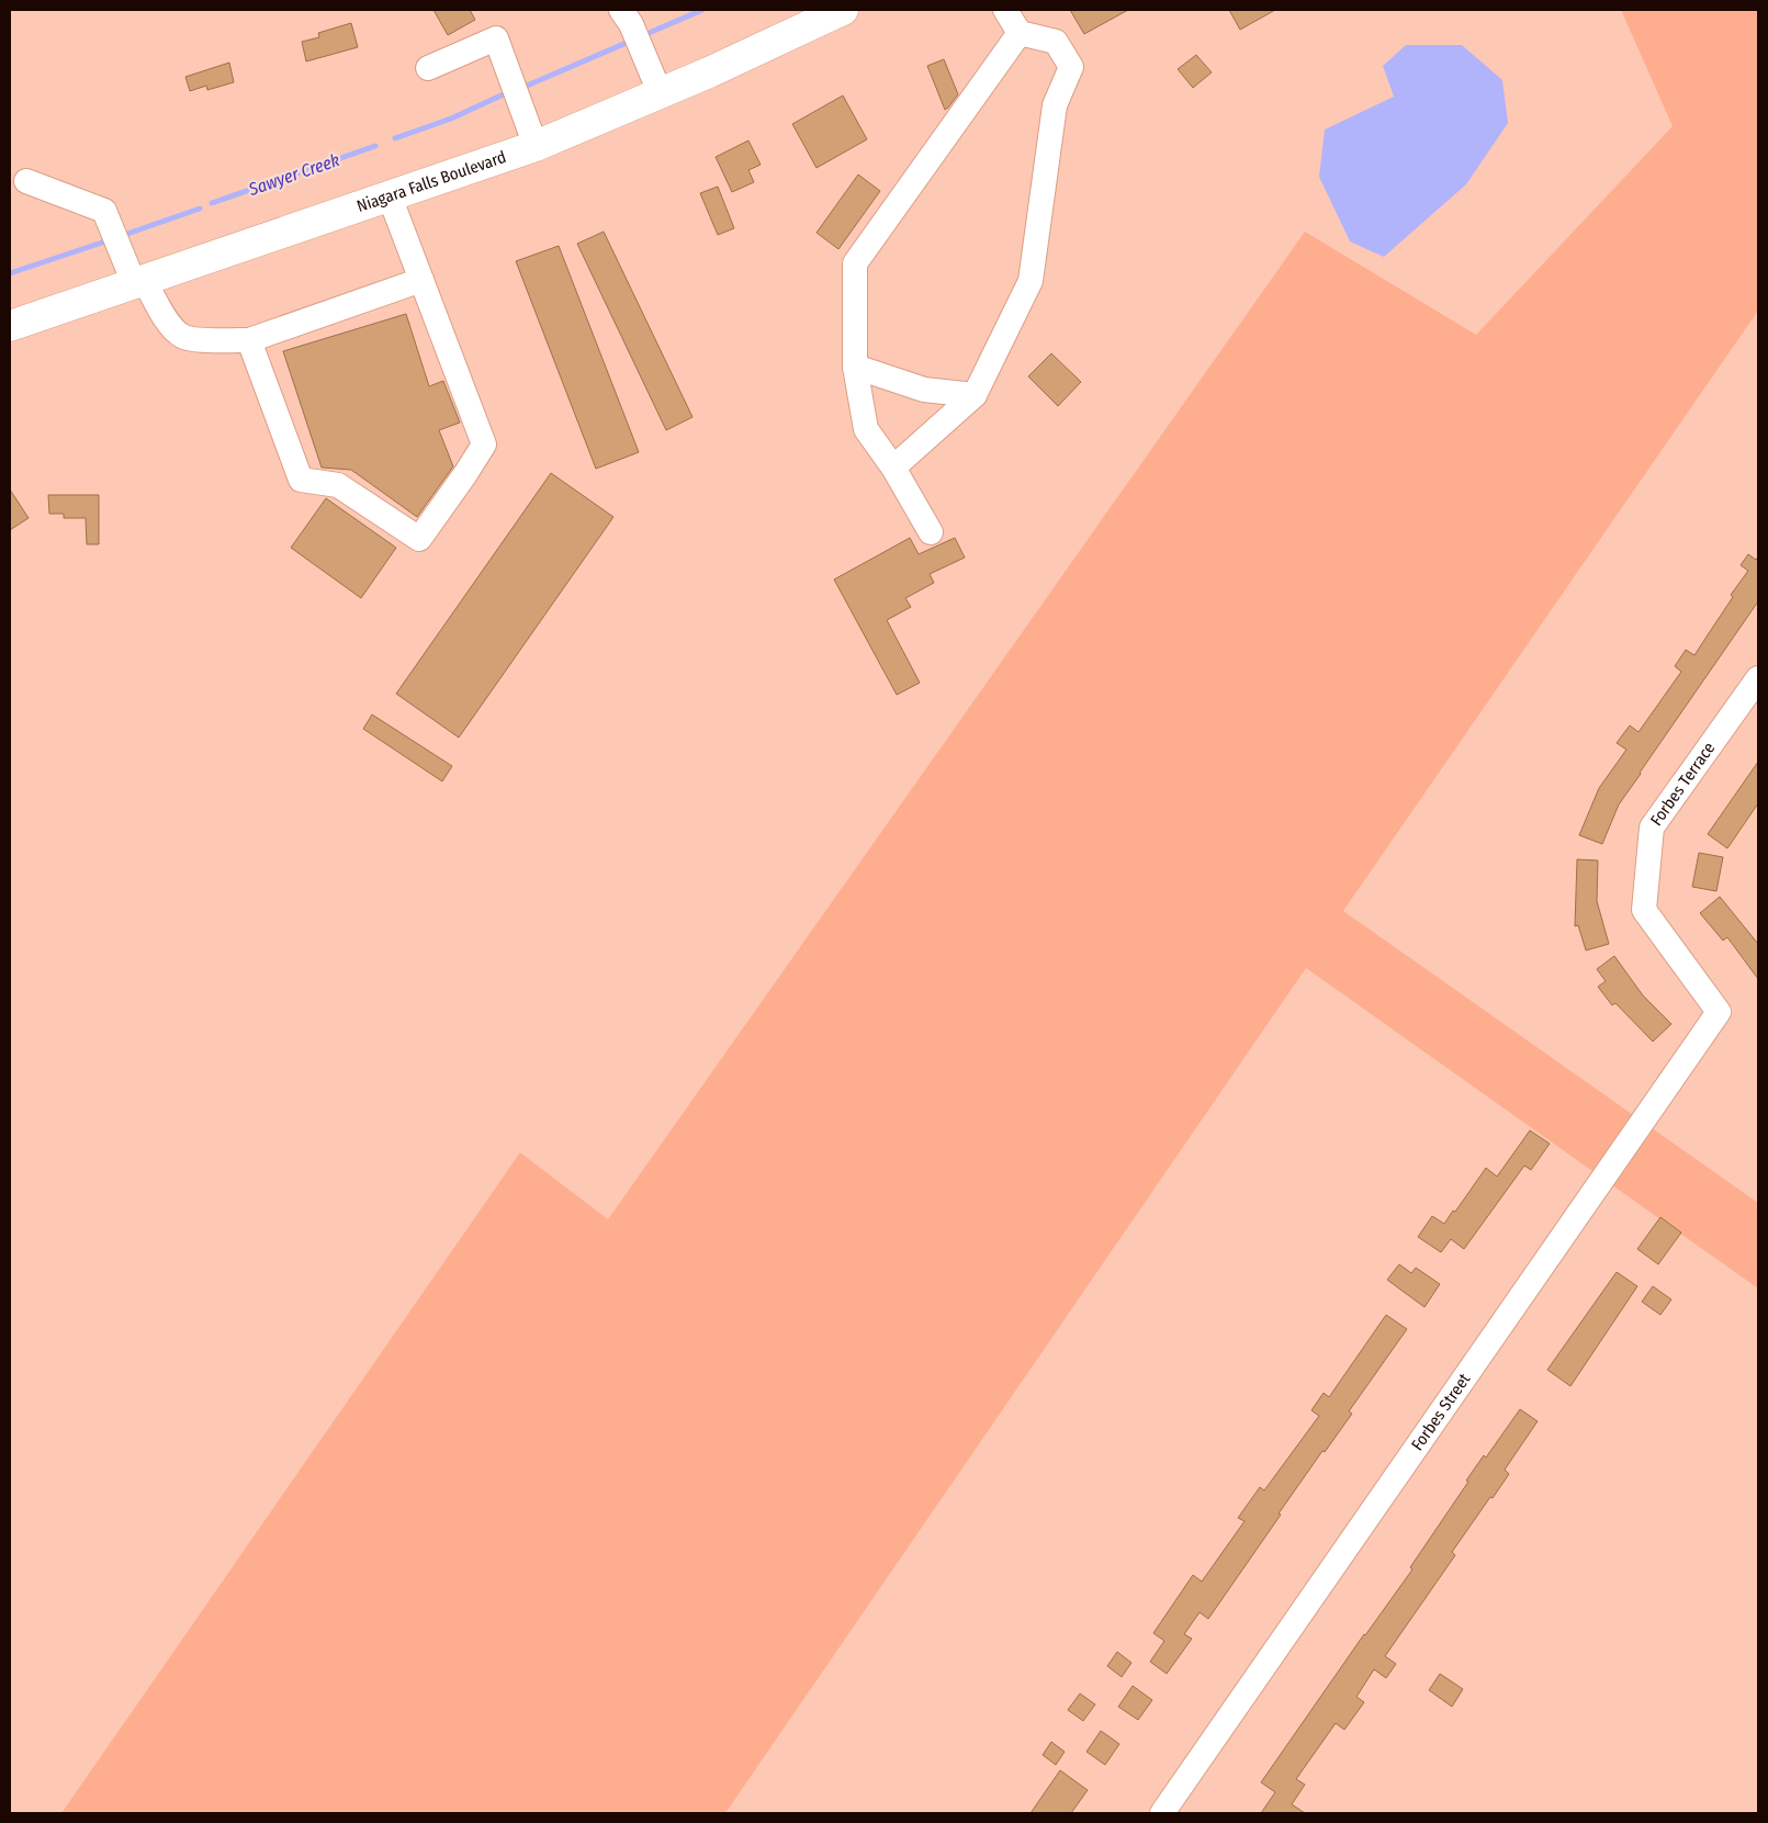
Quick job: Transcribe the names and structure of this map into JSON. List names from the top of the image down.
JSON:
{
  "streets": {
    "main road": ["Niagara Falls Boulevard"],
    "street": ["Forbes Terrace", "Forbes Street"]
  },
  "crossings": [
    ["Forbes Terrace", "Forbes Street"]
  ],
  "water": ["Sawyer Creek"]
}
